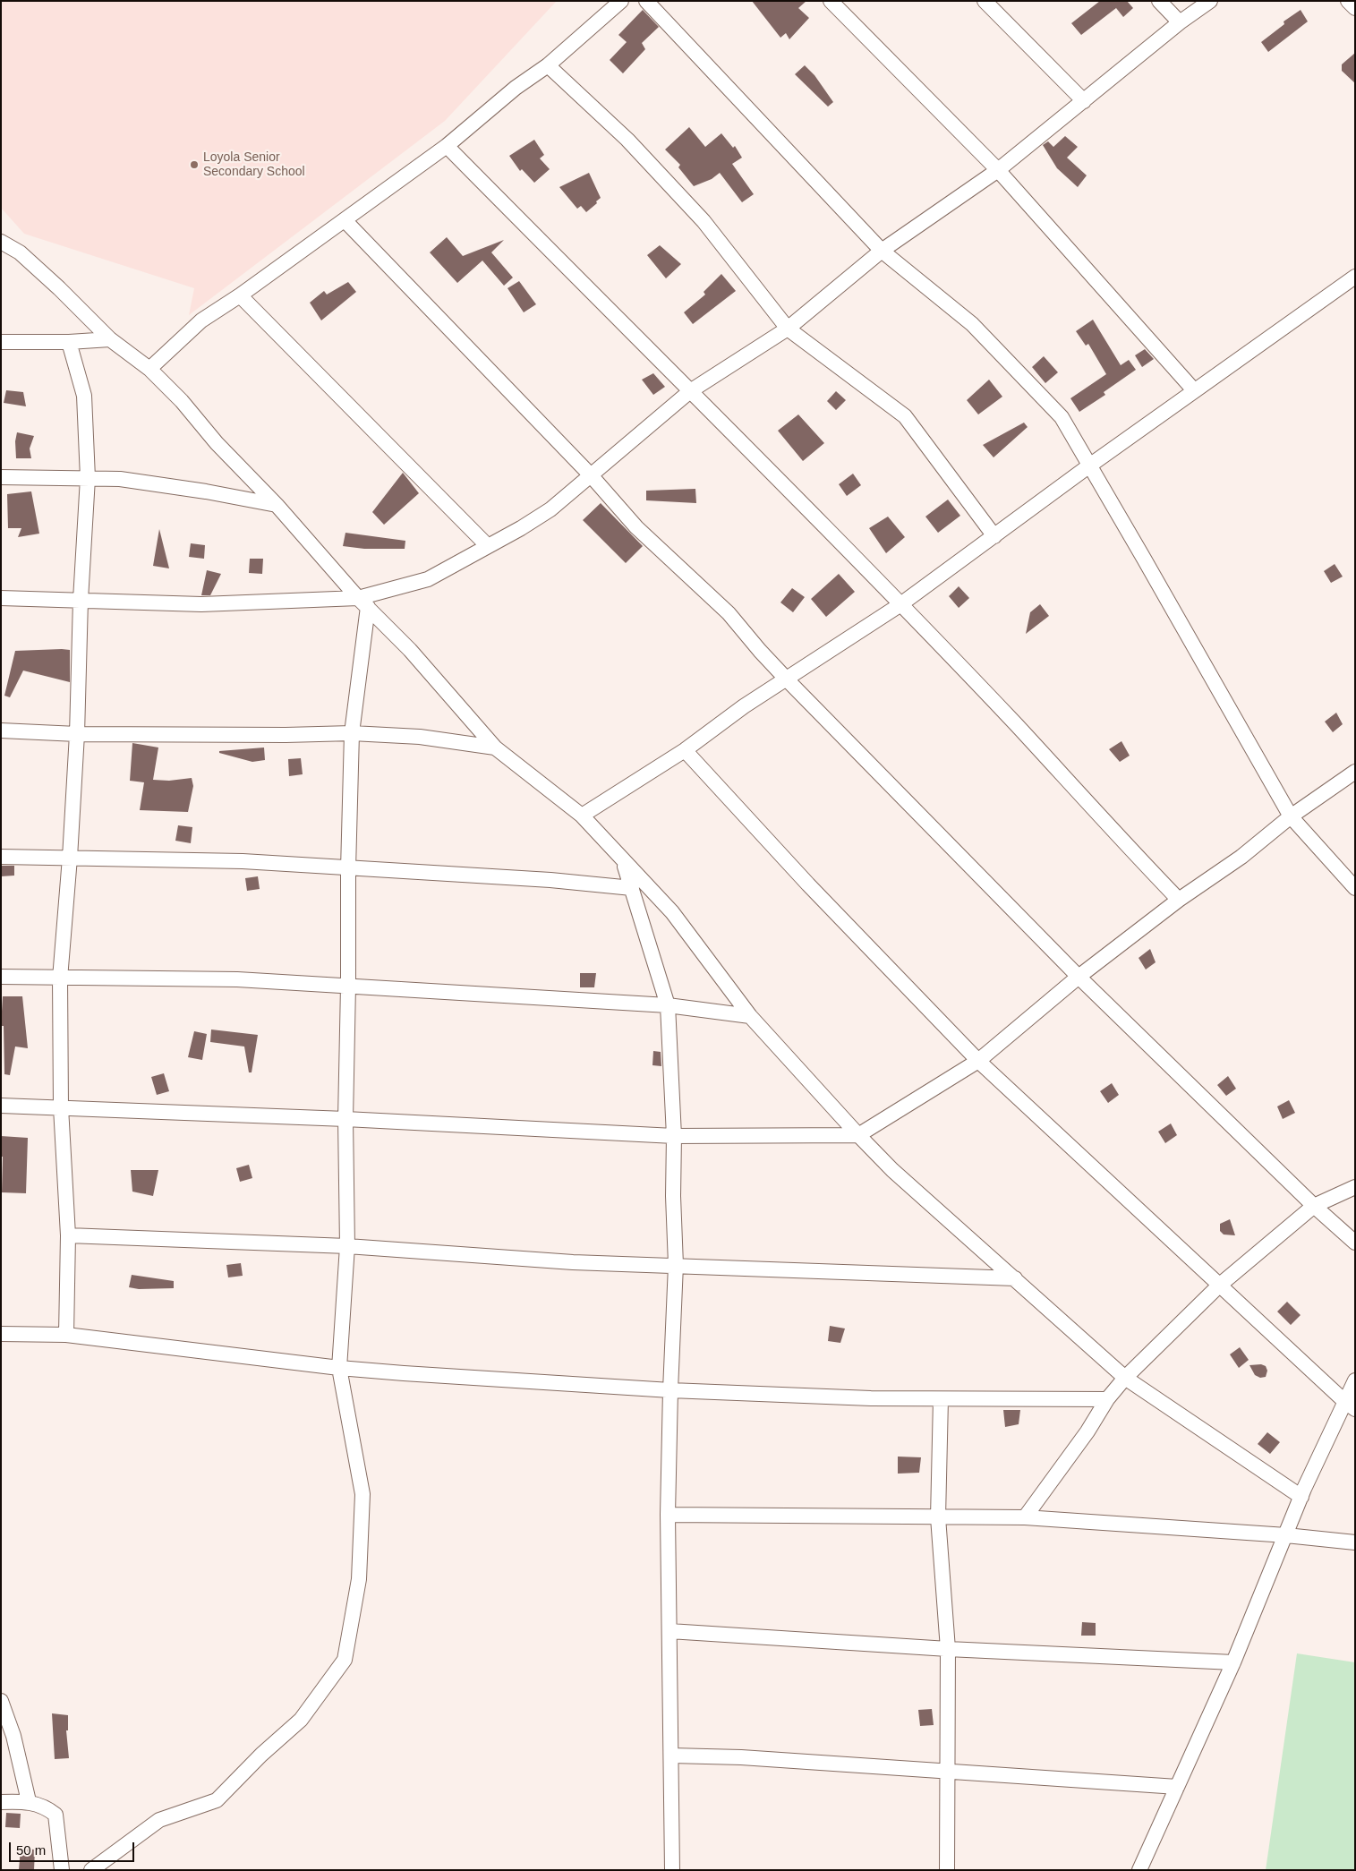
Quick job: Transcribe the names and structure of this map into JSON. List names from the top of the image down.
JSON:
{
  "places": ["Loyola Senior Secondary School"],
  "scale_bar": "50 m"
}
